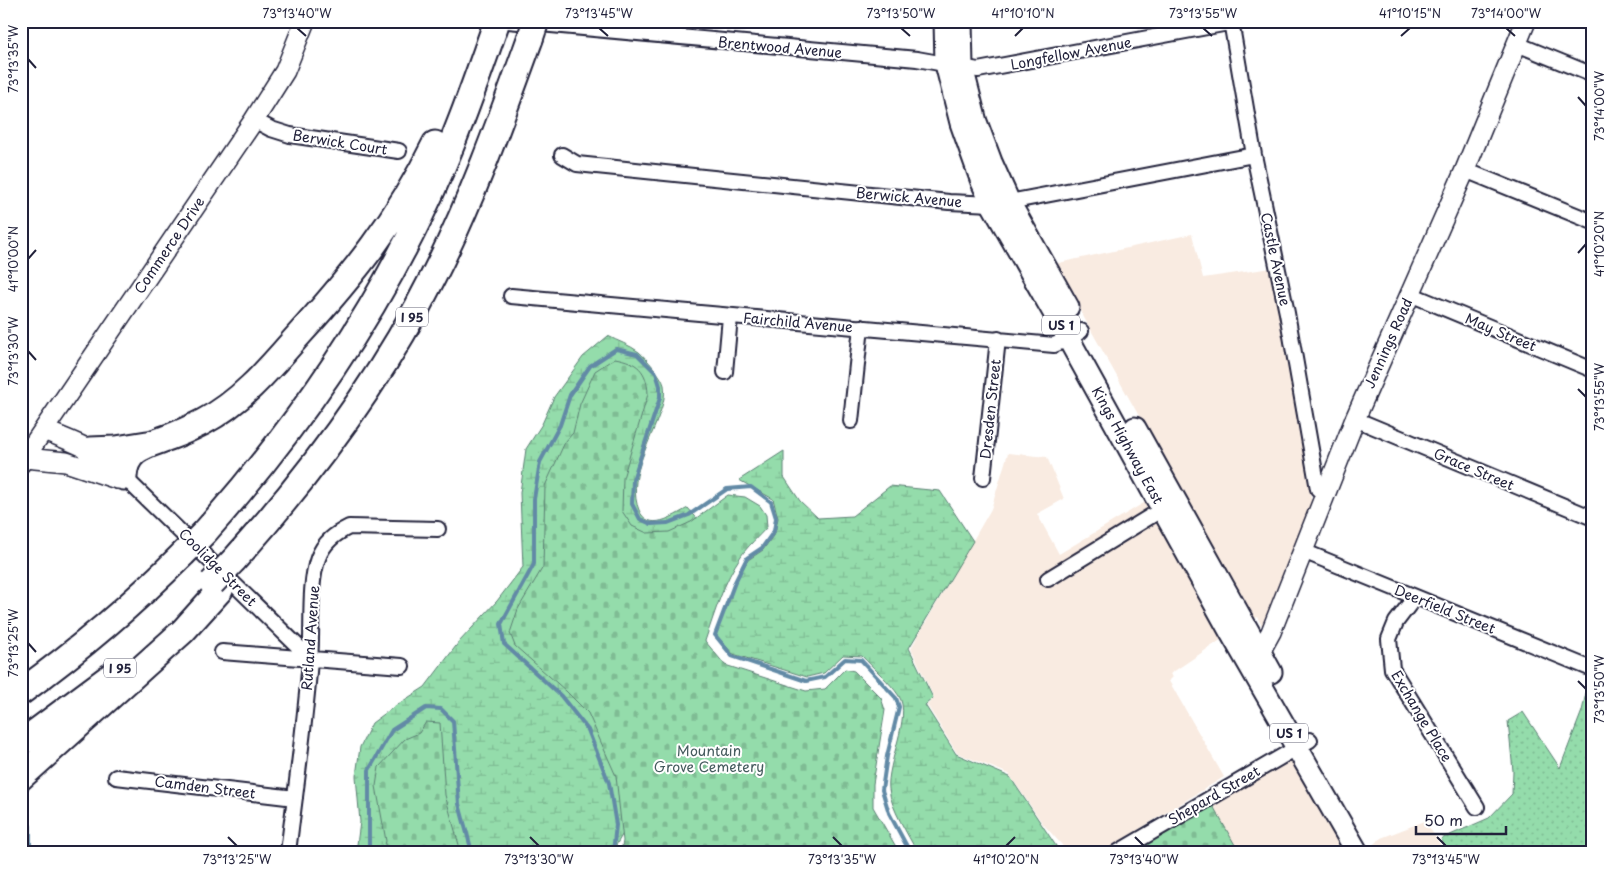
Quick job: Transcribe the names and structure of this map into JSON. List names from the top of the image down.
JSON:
{
  "streets": {
    "highway": ["I 95"],
    "main road": [
      "Commerce Drive",
      "US 1",
      "Jennings Road",
      "Kings Highway East",
      "Coolidge Street"
    ],
    "street": [
      "Brentwood Avenue",
      "Longfellow Avenue",
      "Berwick Court",
      "Berwick Avenue",
      "Castle Avenue",
      "Fairchild Avenue",
      "May Street",
      "Dresden Street",
      "Grace Street",
      "Deerfield Street",
      "Rutland Avenue",
      "Exchange Place",
      "Camden Street",
      "Shepard Street"
    ]
  },
  "crossings": [
    ["Brentwood Avenue", "Longfellow Avenue"],
    ["Brentwood Avenue", "Kings Highway East"],
    ["Longfellow Avenue", "Castle Avenue"],
    ["Longfellow Avenue", "Kings Highway East"],
    ["Berwick Court", "Commerce Drive"],
    ["Berwick Avenue", "Castle Avenue"],
    ["Berwick Avenue", "Kings Highway East"],
    ["Commerce Drive", "Coolidge Street"],
    ["Castle Avenue", "Jennings Road"],
    ["Fairchild Avenue", "Dresden Street"],
    ["Fairchild Avenue", "Kings Highway East"],
    ["May Street", "Jennings Road"],
    ["Jennings Road", "Kings Highway East"],
    ["Jennings Road", "Grace Street"],
    ["Jennings Road", "Deerfield Street"],
    ["Kings Highway East", "Shepard Street"],
    ["Coolidge Street", "Rutland Avenue"],
    ["Deerfield Street", "Exchange Place"],
    ["Rutland Avenue", "Camden Street"]
  ],
  "parks": ["Mountain Grove Cemetery"],
  "scale_bar": "50 m",
  "coordinates": [
    "73°13'40\"W",
    "73°13'45\"W",
    "73°13'50\"W",
    "41°10'10\"N",
    "73°13'55\"W",
    "41°10'15\"N",
    "73°14'00\"W",
    "73°13'35\"W",
    "41°10'20\"N",
    "41°10'00\"N",
    "73°13'30\"W",
    "73°13'25\"W"
  ]
}
